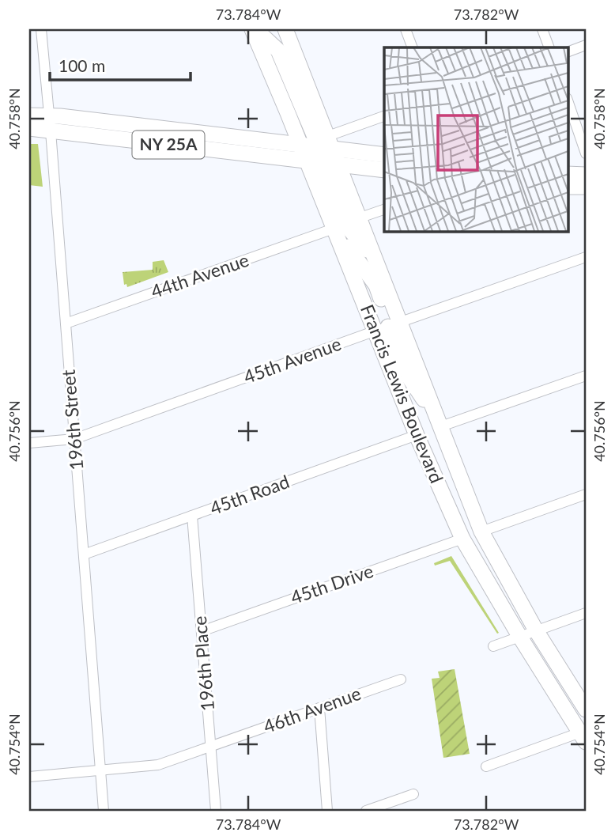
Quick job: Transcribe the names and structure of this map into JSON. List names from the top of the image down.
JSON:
{
  "streets": {
    "main road": ["NY 25A", "Francis Lewis Boulevard"],
    "street": [
      "44th Avenue",
      "45th Avenue",
      "196th Street",
      "45th Road",
      "45th Drive",
      "196th Place",
      "46th Avenue"
    ]
  },
  "crossings": [
    ["NY 25A", "Francis Lewis Boulevard"],
    ["NY 25A", "196th Street"],
    ["44th Avenue", "Francis Lewis Boulevard"],
    ["44th Avenue", "196th Street"],
    ["45th Avenue", "Francis Lewis Boulevard"],
    ["45th Avenue", "196th Street"],
    ["Francis Lewis Boulevard", "45th Road"],
    ["Francis Lewis Boulevard", "45th Drive"],
    ["196th Street", "45th Road"],
    ["196th Street", "46th Avenue"],
    ["45th Road", "196th Place"],
    ["45th Drive", "196th Place"],
    ["196th Place", "46th Avenue"]
  ],
  "scale_bar": "100 m",
  "coordinates": [
    "73.784°W",
    "73.782°W",
    "40.758°N",
    "40.756°N",
    "40.754°N"
  ]
}
